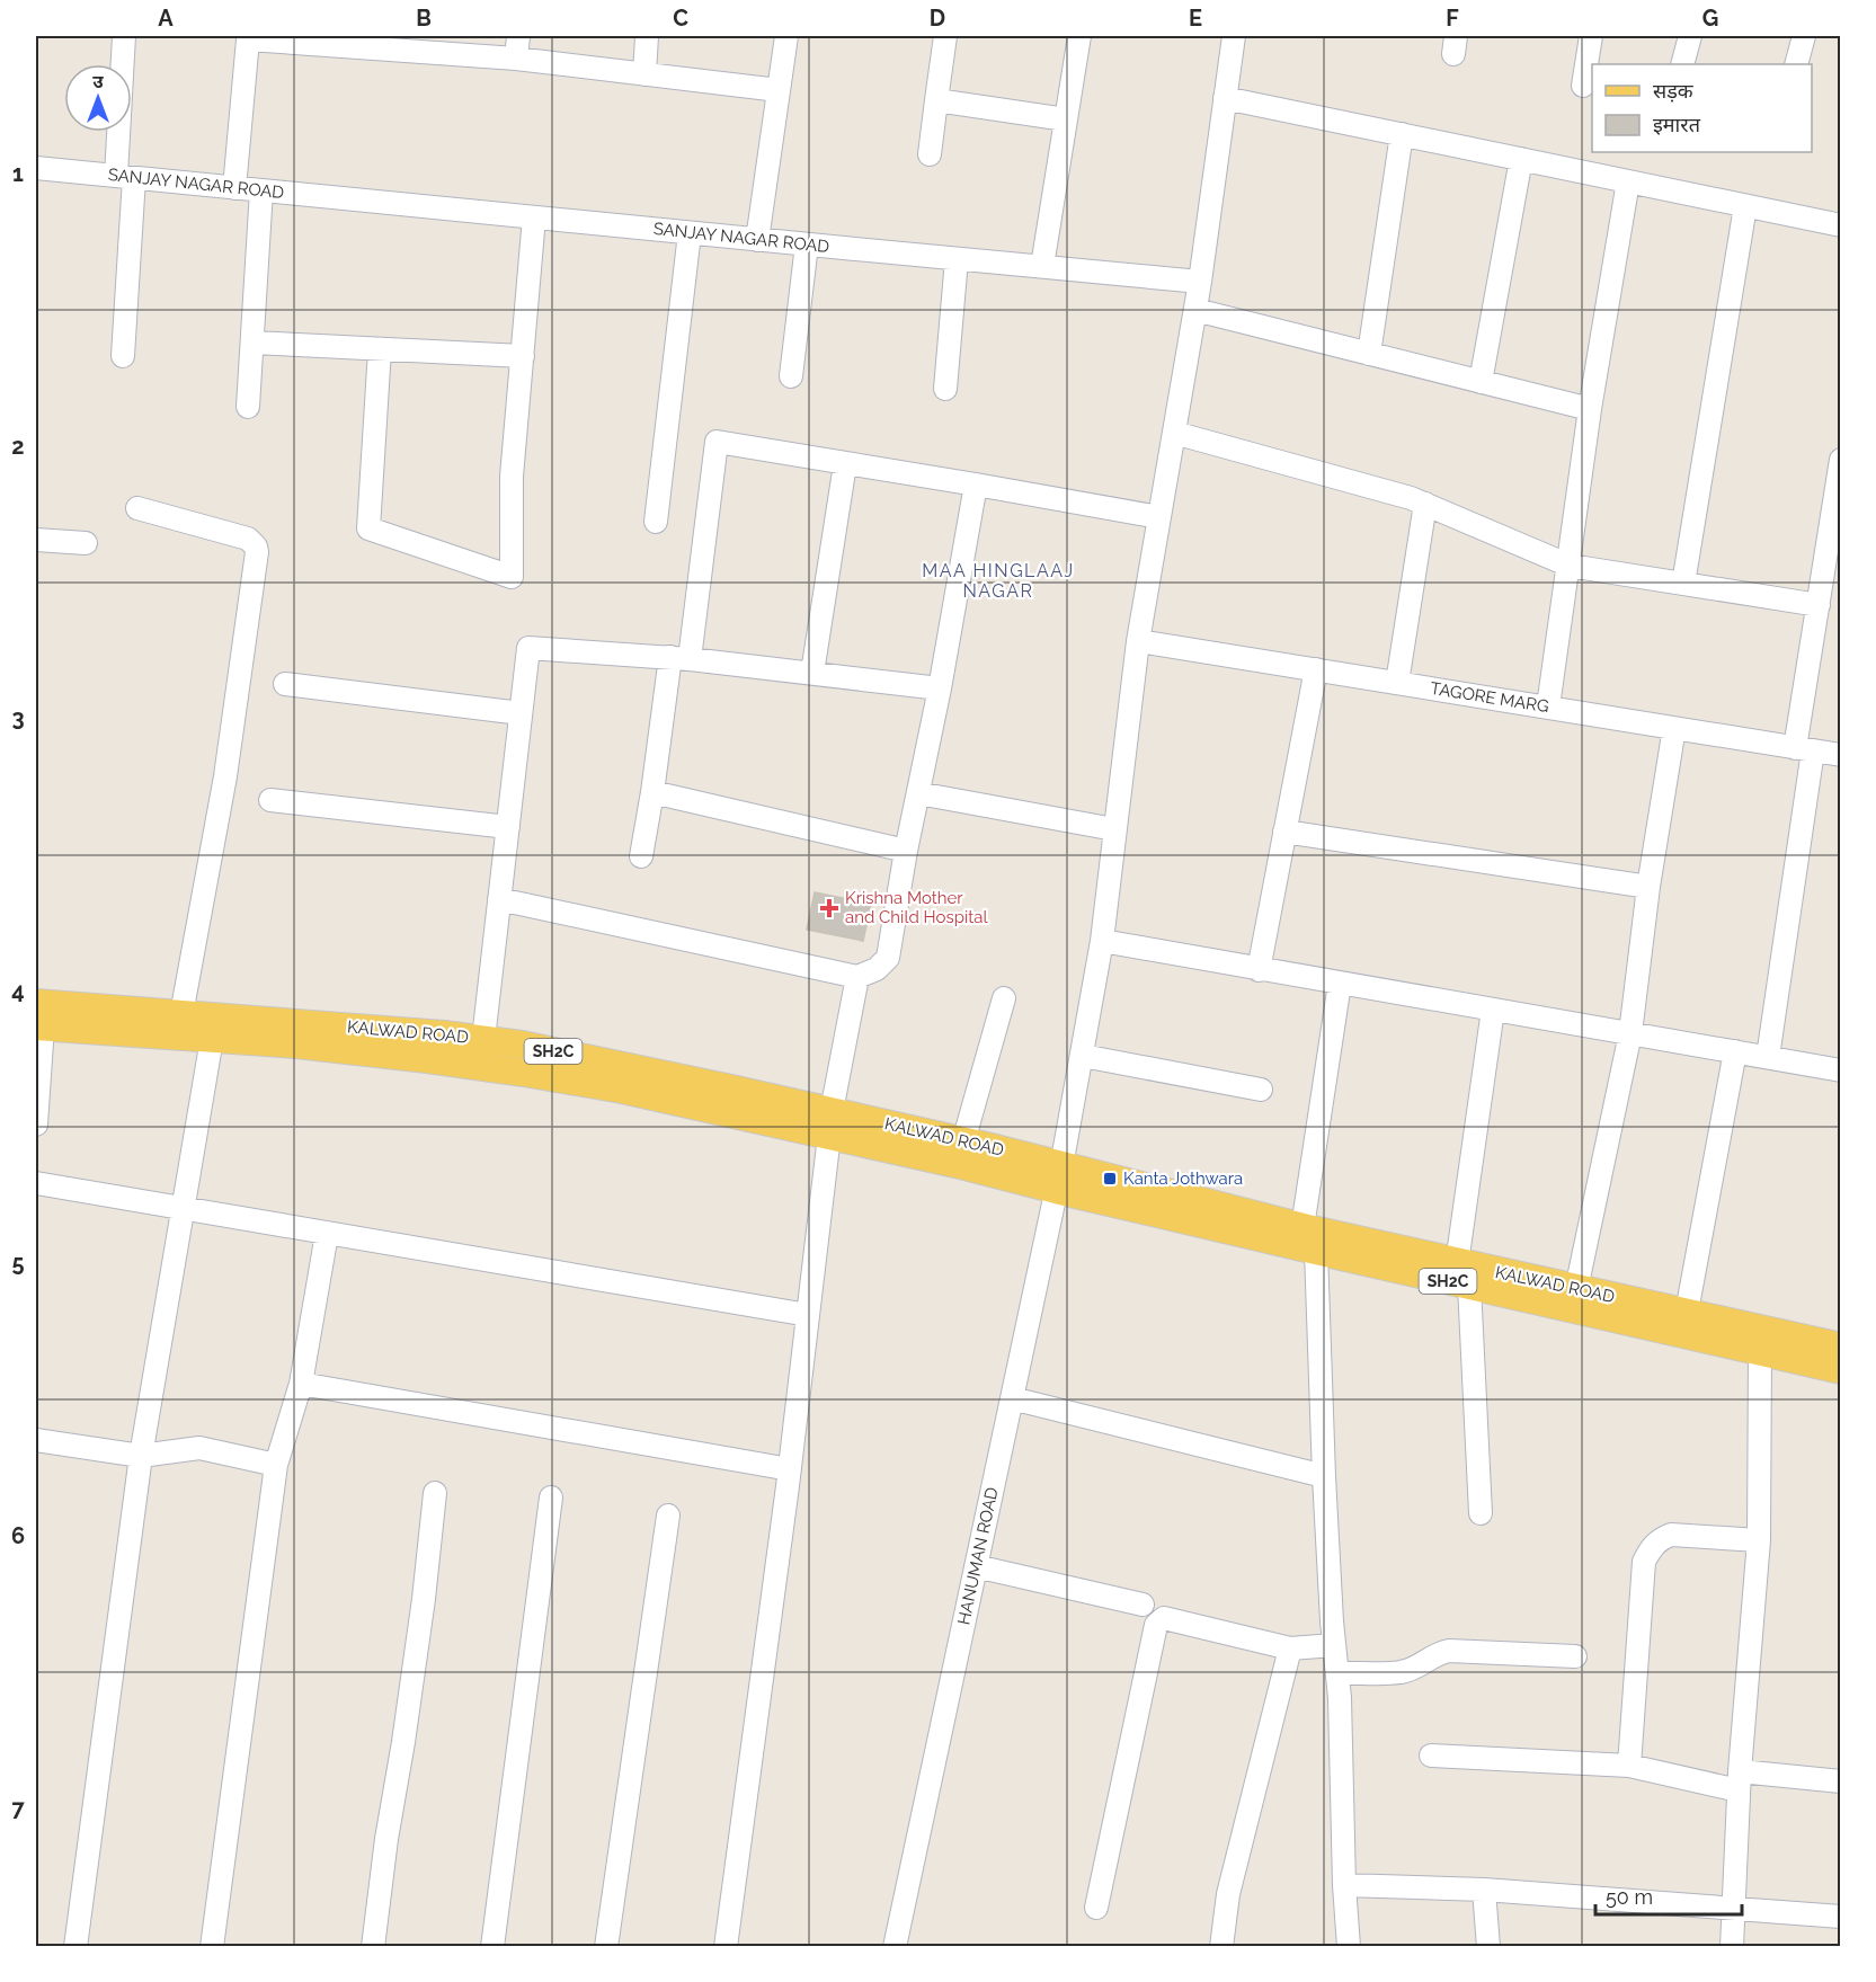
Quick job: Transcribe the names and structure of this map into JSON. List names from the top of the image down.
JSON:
{
  "streets": {
    "main road": ["KALWAD ROAD", "SH2C"],
    "street": ["SANJAY NAGAR ROAD", "TAGORE MARG", "HANUMAN ROAD"]
  },
  "crossings": [
    ["SANJAY NAGAR ROAD", "HANUMAN ROAD"],
    ["TAGORE MARG", "HANUMAN ROAD"],
    ["KALWAD ROAD", "HANUMAN ROAD"]
  ],
  "districts": ["MAA HINGLAAJ NAGAR"],
  "places": {
    "health": ["Krishna Mother and Child Hospital"],
    "transit": ["Kanta Jothwara"]
  },
  "legend": ["सड़क", "इमारत"],
  "scale_bar": "50 m",
  "north": "top",
  "grid": {
    "columns": [
      "A",
      "B",
      "C",
      "D",
      "E",
      "F",
      "G"
    ],
    "rows": [
      "1",
      "2",
      "3",
      "4",
      "5",
      "6",
      "7"
    ]
  }
}
